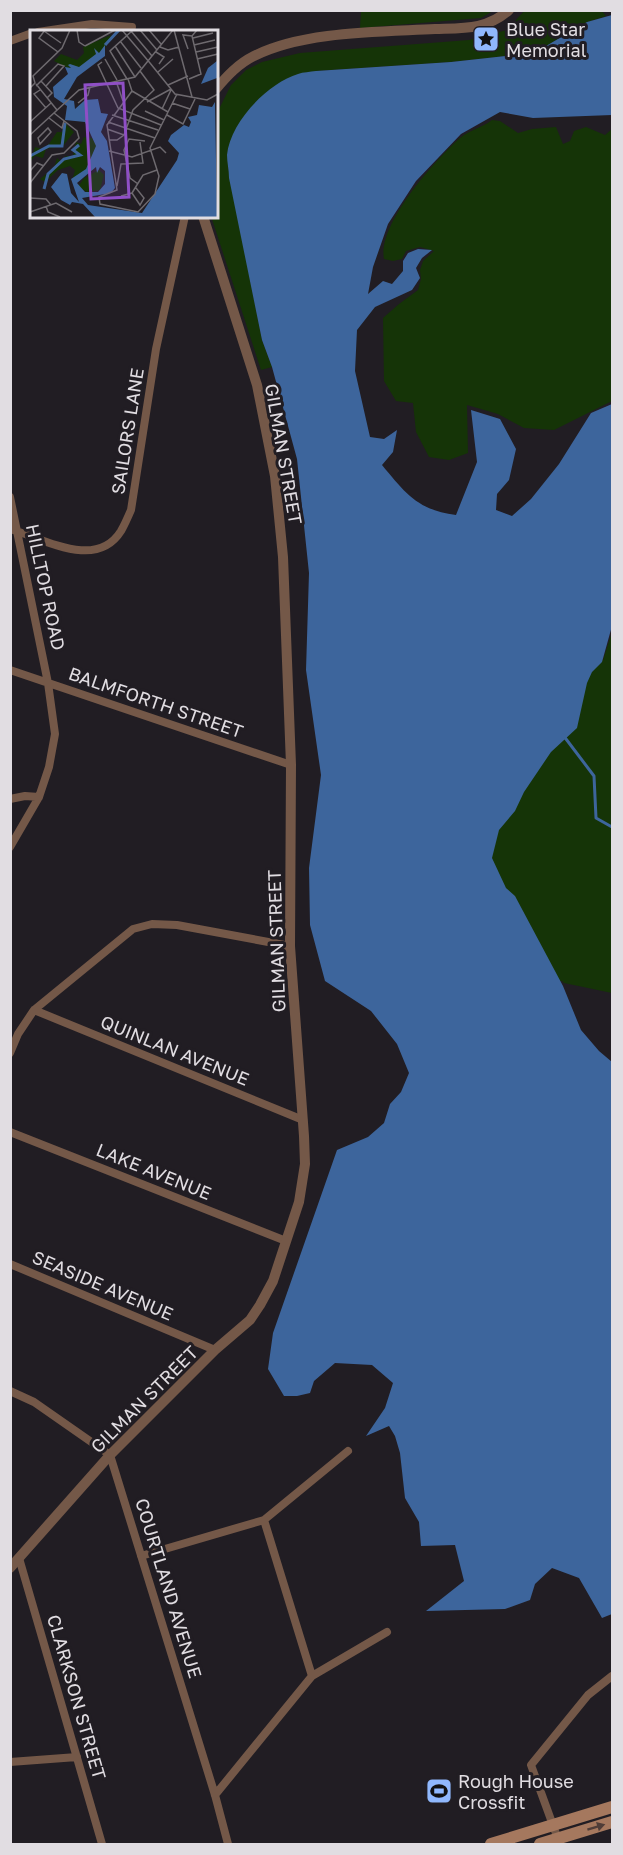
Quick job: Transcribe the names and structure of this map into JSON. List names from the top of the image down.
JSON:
{
  "streets": {
    "street": [
      "SAILORS LANE",
      "GILMAN STREET",
      "HILLTOP ROAD",
      "BALMFORTH STREET",
      "QUINLAN AVENUE",
      "LAKE AVENUE",
      "SEASIDE AVENUE",
      "COURTLAND AVENUE",
      "CLARKSON STREET"
    ]
  },
  "crossings": [
    ["SAILORS LANE", "HILLTOP ROAD"],
    ["GILMAN STREET", "BALMFORTH STREET"],
    ["GILMAN STREET", "QUINLAN AVENUE"],
    ["GILMAN STREET", "LAKE AVENUE"],
    ["GILMAN STREET", "SEASIDE AVENUE"],
    ["GILMAN STREET", "COURTLAND AVENUE"],
    ["GILMAN STREET", "CLARKSON STREET"],
    ["HILLTOP ROAD", "BALMFORTH STREET"]
  ],
  "places": {
    "place": ["Blue Star Memorial"],
    "sports": ["Rough House Crossfit"]
  }
}
